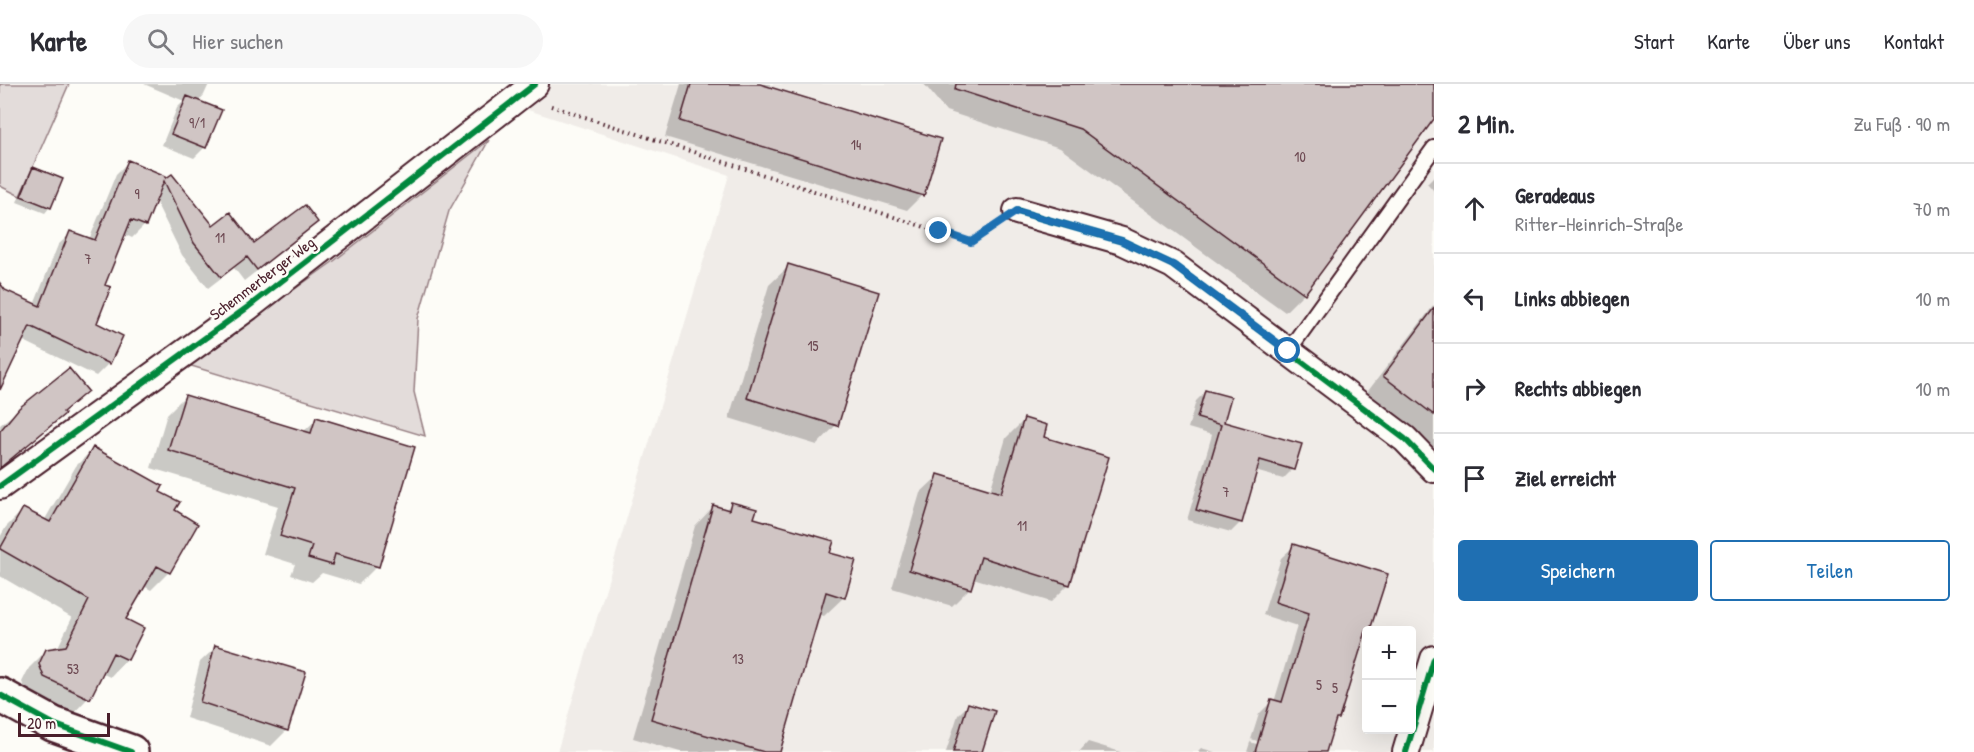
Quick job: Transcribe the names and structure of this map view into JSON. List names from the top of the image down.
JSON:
{
  "streets": {
    "street": ["Schemmerberger Weg"]
  },
  "house_numbers": [
    "9/1",
    "14",
    "10",
    "9",
    "11",
    "7",
    "15",
    "7",
    "11",
    "13",
    "53",
    "5",
    "5"
  ],
  "scale_bar": "20 m",
  "page": {
    "header": "Karte",
    "search": "Hier suchen",
    "nav": [
      "Start",
      "Karte",
      "Über uns",
      "Kontakt"
    ],
    "heading": ["2 Min.", "Zu Fuß · 90 m"],
    "list": [
      ["Geradeaus", "Ritter-Heinrich-Straße", "70 m"],
      ["Links abbiegen", "10 m"],
      ["Rechts abbiegen", "10 m"],
      "Ziel erreicht"
    ],
    "buttons": ["Speichern", "Teilen"],
    "map_buttons": ["+", "−"],
    "scale": "20 m"
  }
}
